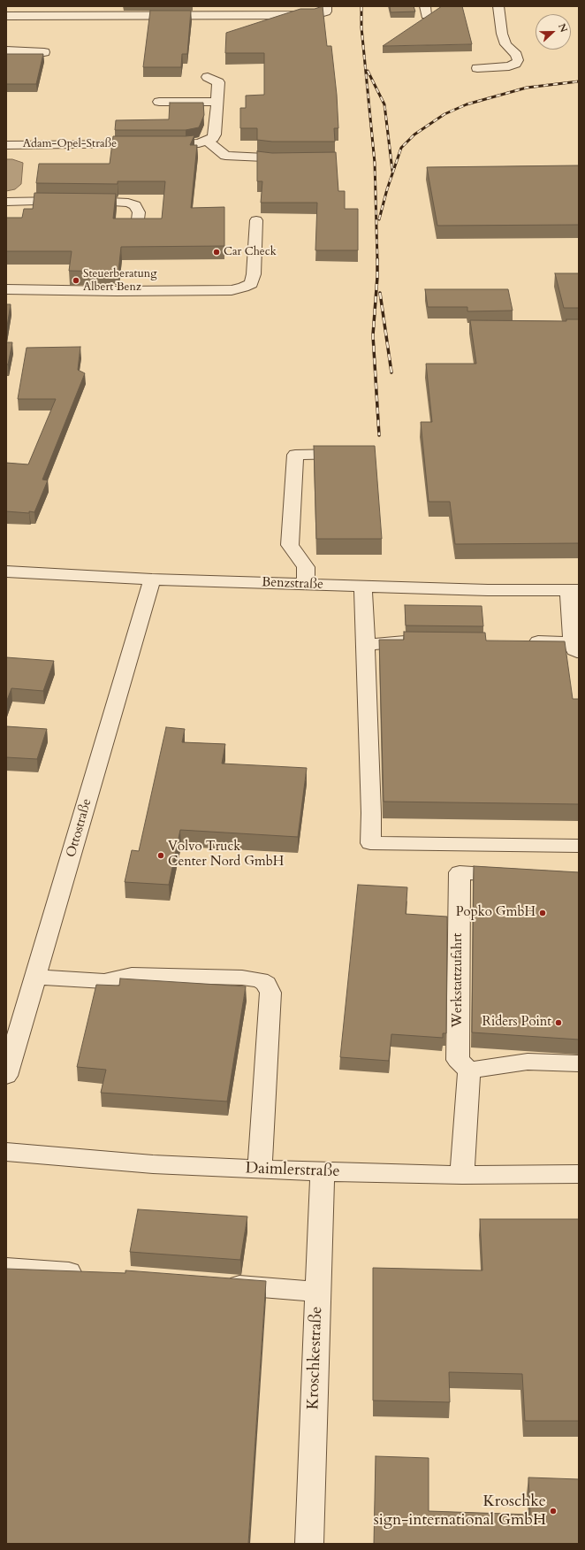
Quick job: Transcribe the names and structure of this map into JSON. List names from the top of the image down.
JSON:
{
  "streets": {
    "street": [
      "Adam-Opel-Straße",
      "Benzstraße",
      "Ottostraße",
      "Werkstattzufahrt",
      "Daimlerstraße",
      "Kroschkestraße"
    ]
  },
  "crossings": [
    ["Benzstraße", "Ottostraße"],
    ["Daimlerstraße", "Kroschkestraße"]
  ],
  "places": [
    "Car Check",
    "Steuerberatung Albert Benz",
    "Volvo Truck Center Nord GmbH",
    "Popko GmbH",
    "Riders Point",
    "Kroschke sign-international GmbH"
  ],
  "north": "right"
}
